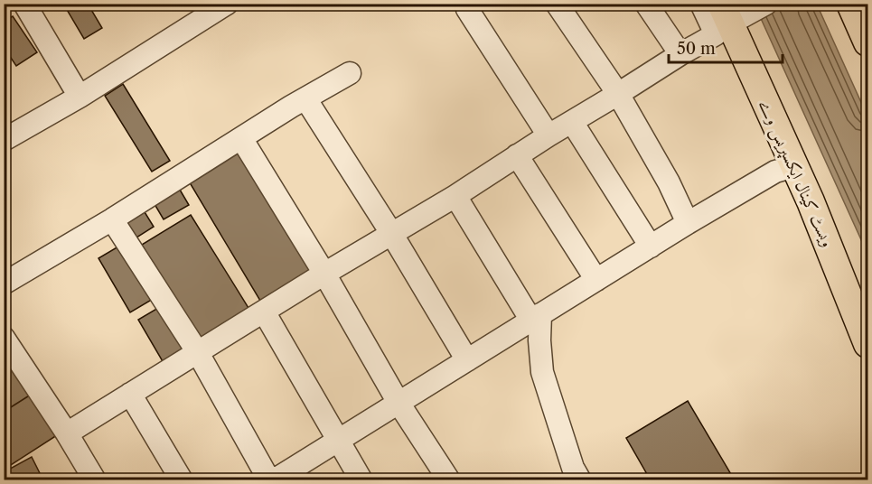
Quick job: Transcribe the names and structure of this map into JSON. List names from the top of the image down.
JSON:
{
  "streets": {
    "main road": ["ویسٹ کینال ایکسپریس وے"]
  },
  "scale_bar": "50 m"
}
